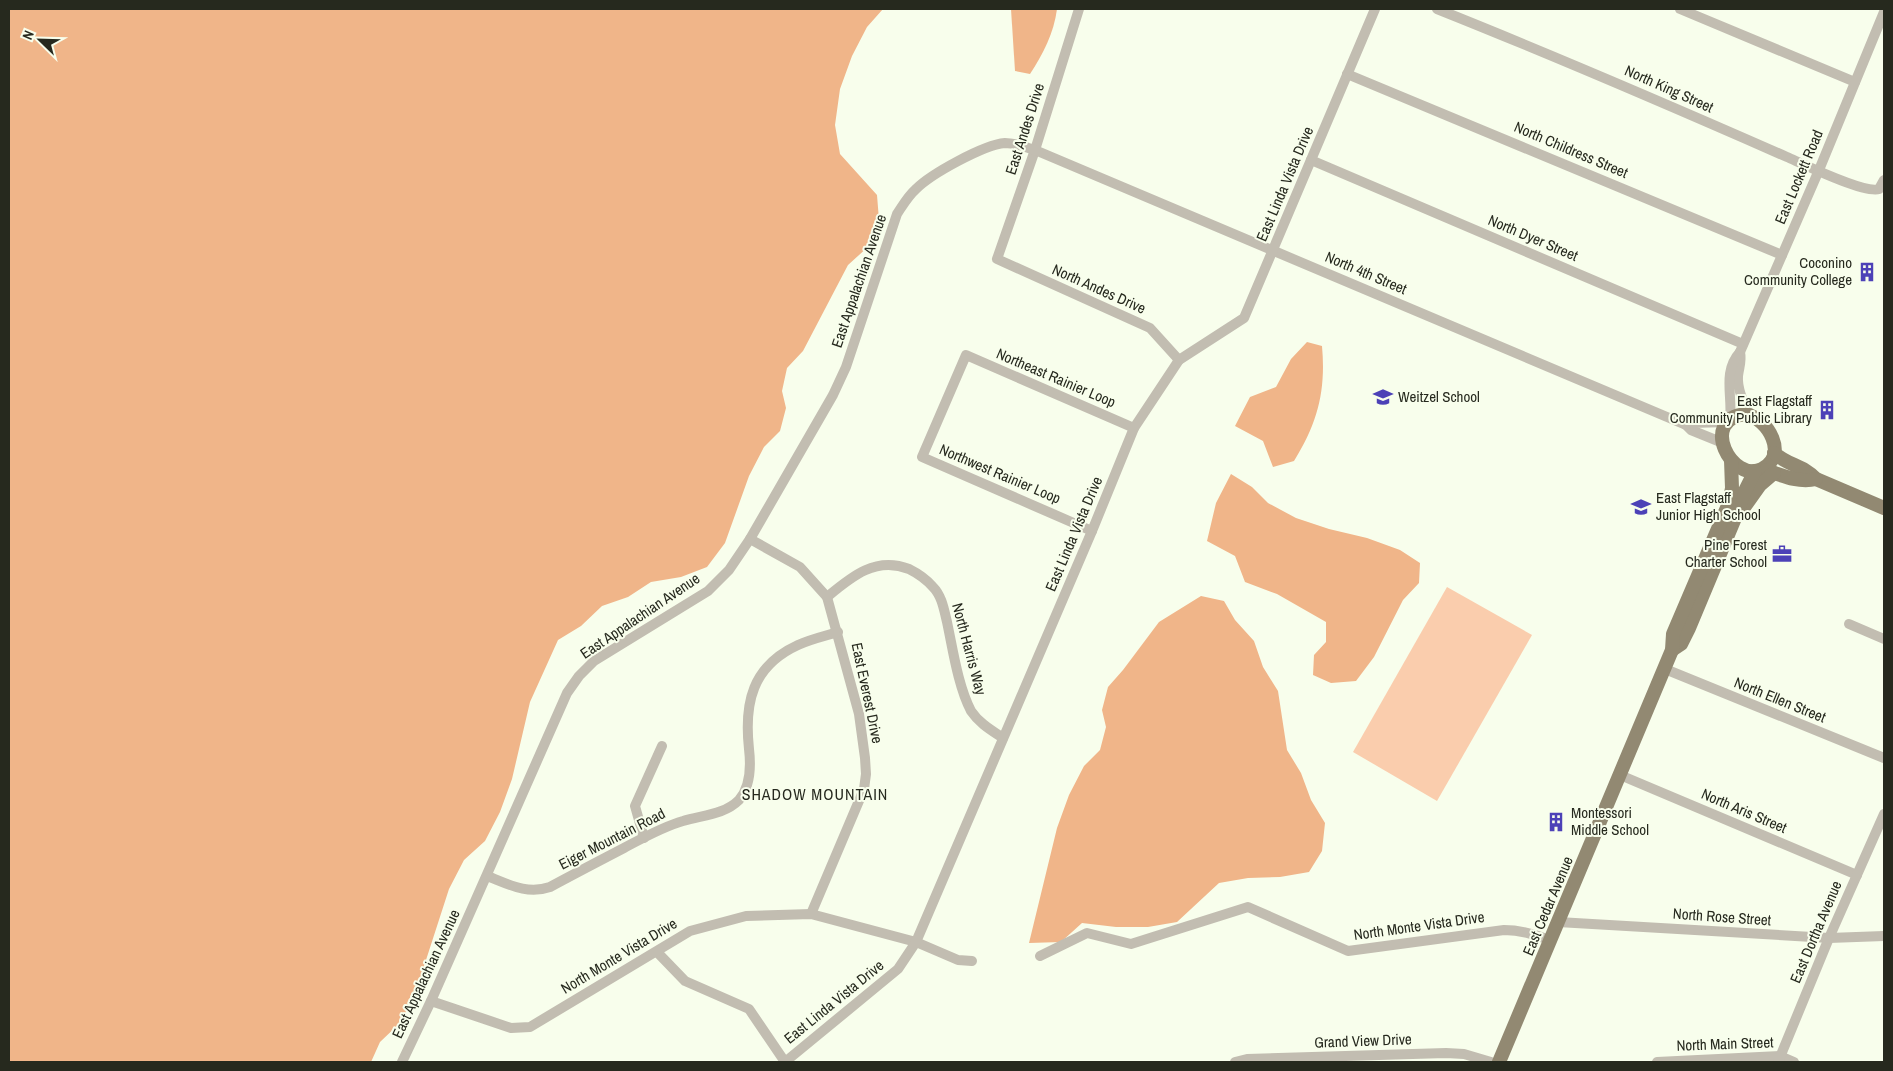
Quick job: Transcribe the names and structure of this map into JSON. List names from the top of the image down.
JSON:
{
  "streets": {
    "main road": ["East Cedar Avenue"],
    "street": [
      "North King Street",
      "East Andes Drive",
      "North Childress Street",
      "East Lockett Road",
      "East Linda Vista Drive",
      "North Dyer Street",
      "North 4th Street",
      "East Appalachian Avenue",
      "North Andes Drive",
      "Northeast Rainier Loop",
      "Northwest Rainier Loop",
      "North Harris Way",
      "East Everest Drive",
      "North Ellen Street",
      "North Aris Street",
      "Eiger Mountain Road",
      "North Rose Street",
      "North Monte Vista Drive",
      "East Dortha Avenue",
      "Grand View Drive",
      "North Main Street"
    ]
  },
  "crossings": [
    ["North King Street", "East Lockett Road"],
    ["East Andes Drive", "North 4th Street"],
    ["East Andes Drive", "East Appalachian Avenue"],
    ["East Andes Drive", "North Andes Drive"],
    ["North Childress Street", "East Lockett Road"],
    ["North Childress Street", "East Linda Vista Drive"],
    ["East Lockett Road", "North Dyer Street"],
    ["East Lockett Road", "North 4th Street"],
    ["East Lockett Road", "East Cedar Avenue"],
    ["East Linda Vista Drive", "North Dyer Street"],
    ["East Linda Vista Drive", "North 4th Street"],
    ["East Linda Vista Drive", "North Andes Drive"],
    ["East Linda Vista Drive", "Northeast Rainier Loop"],
    ["East Linda Vista Drive", "Northwest Rainier Loop"],
    ["East Linda Vista Drive", "North Harris Way"],
    ["East Linda Vista Drive", "North Monte Vista Drive"],
    ["North 4th Street", "East Appalachian Avenue"],
    ["North 4th Street", "East Cedar Avenue"],
    ["East Appalachian Avenue", "East Everest Drive"],
    ["East Appalachian Avenue", "Eiger Mountain Road"],
    ["East Appalachian Avenue", "North Monte Vista Drive"],
    ["Northeast Rainier Loop", "Northwest Rainier Loop"],
    ["North Harris Way", "East Everest Drive"],
    ["East Everest Drive", "Eiger Mountain Road"],
    ["East Everest Drive", "North Monte Vista Drive"],
    ["North Ellen Street", "East Cedar Avenue"],
    ["North Aris Street", "East Cedar Avenue"],
    ["North Aris Street", "East Dortha Avenue"],
    ["East Cedar Avenue", "North Rose Street"],
    ["East Cedar Avenue", "North Monte Vista Drive"],
    ["North Rose Street", "East Dortha Avenue"],
    ["East Dortha Avenue", "North Main Street"]
  ],
  "districts": ["SHADOW MOUNTAIN"],
  "places": {
    "building": ["Coconino Community College", "East Flagstaff Community Public Library", "Montessori Middle School"],
    "school or university": ["Weitzel School", "East Flagstaff Junior High School"],
    "office": ["Pine Forest Charter School"]
  },
  "north": "top left"
}
